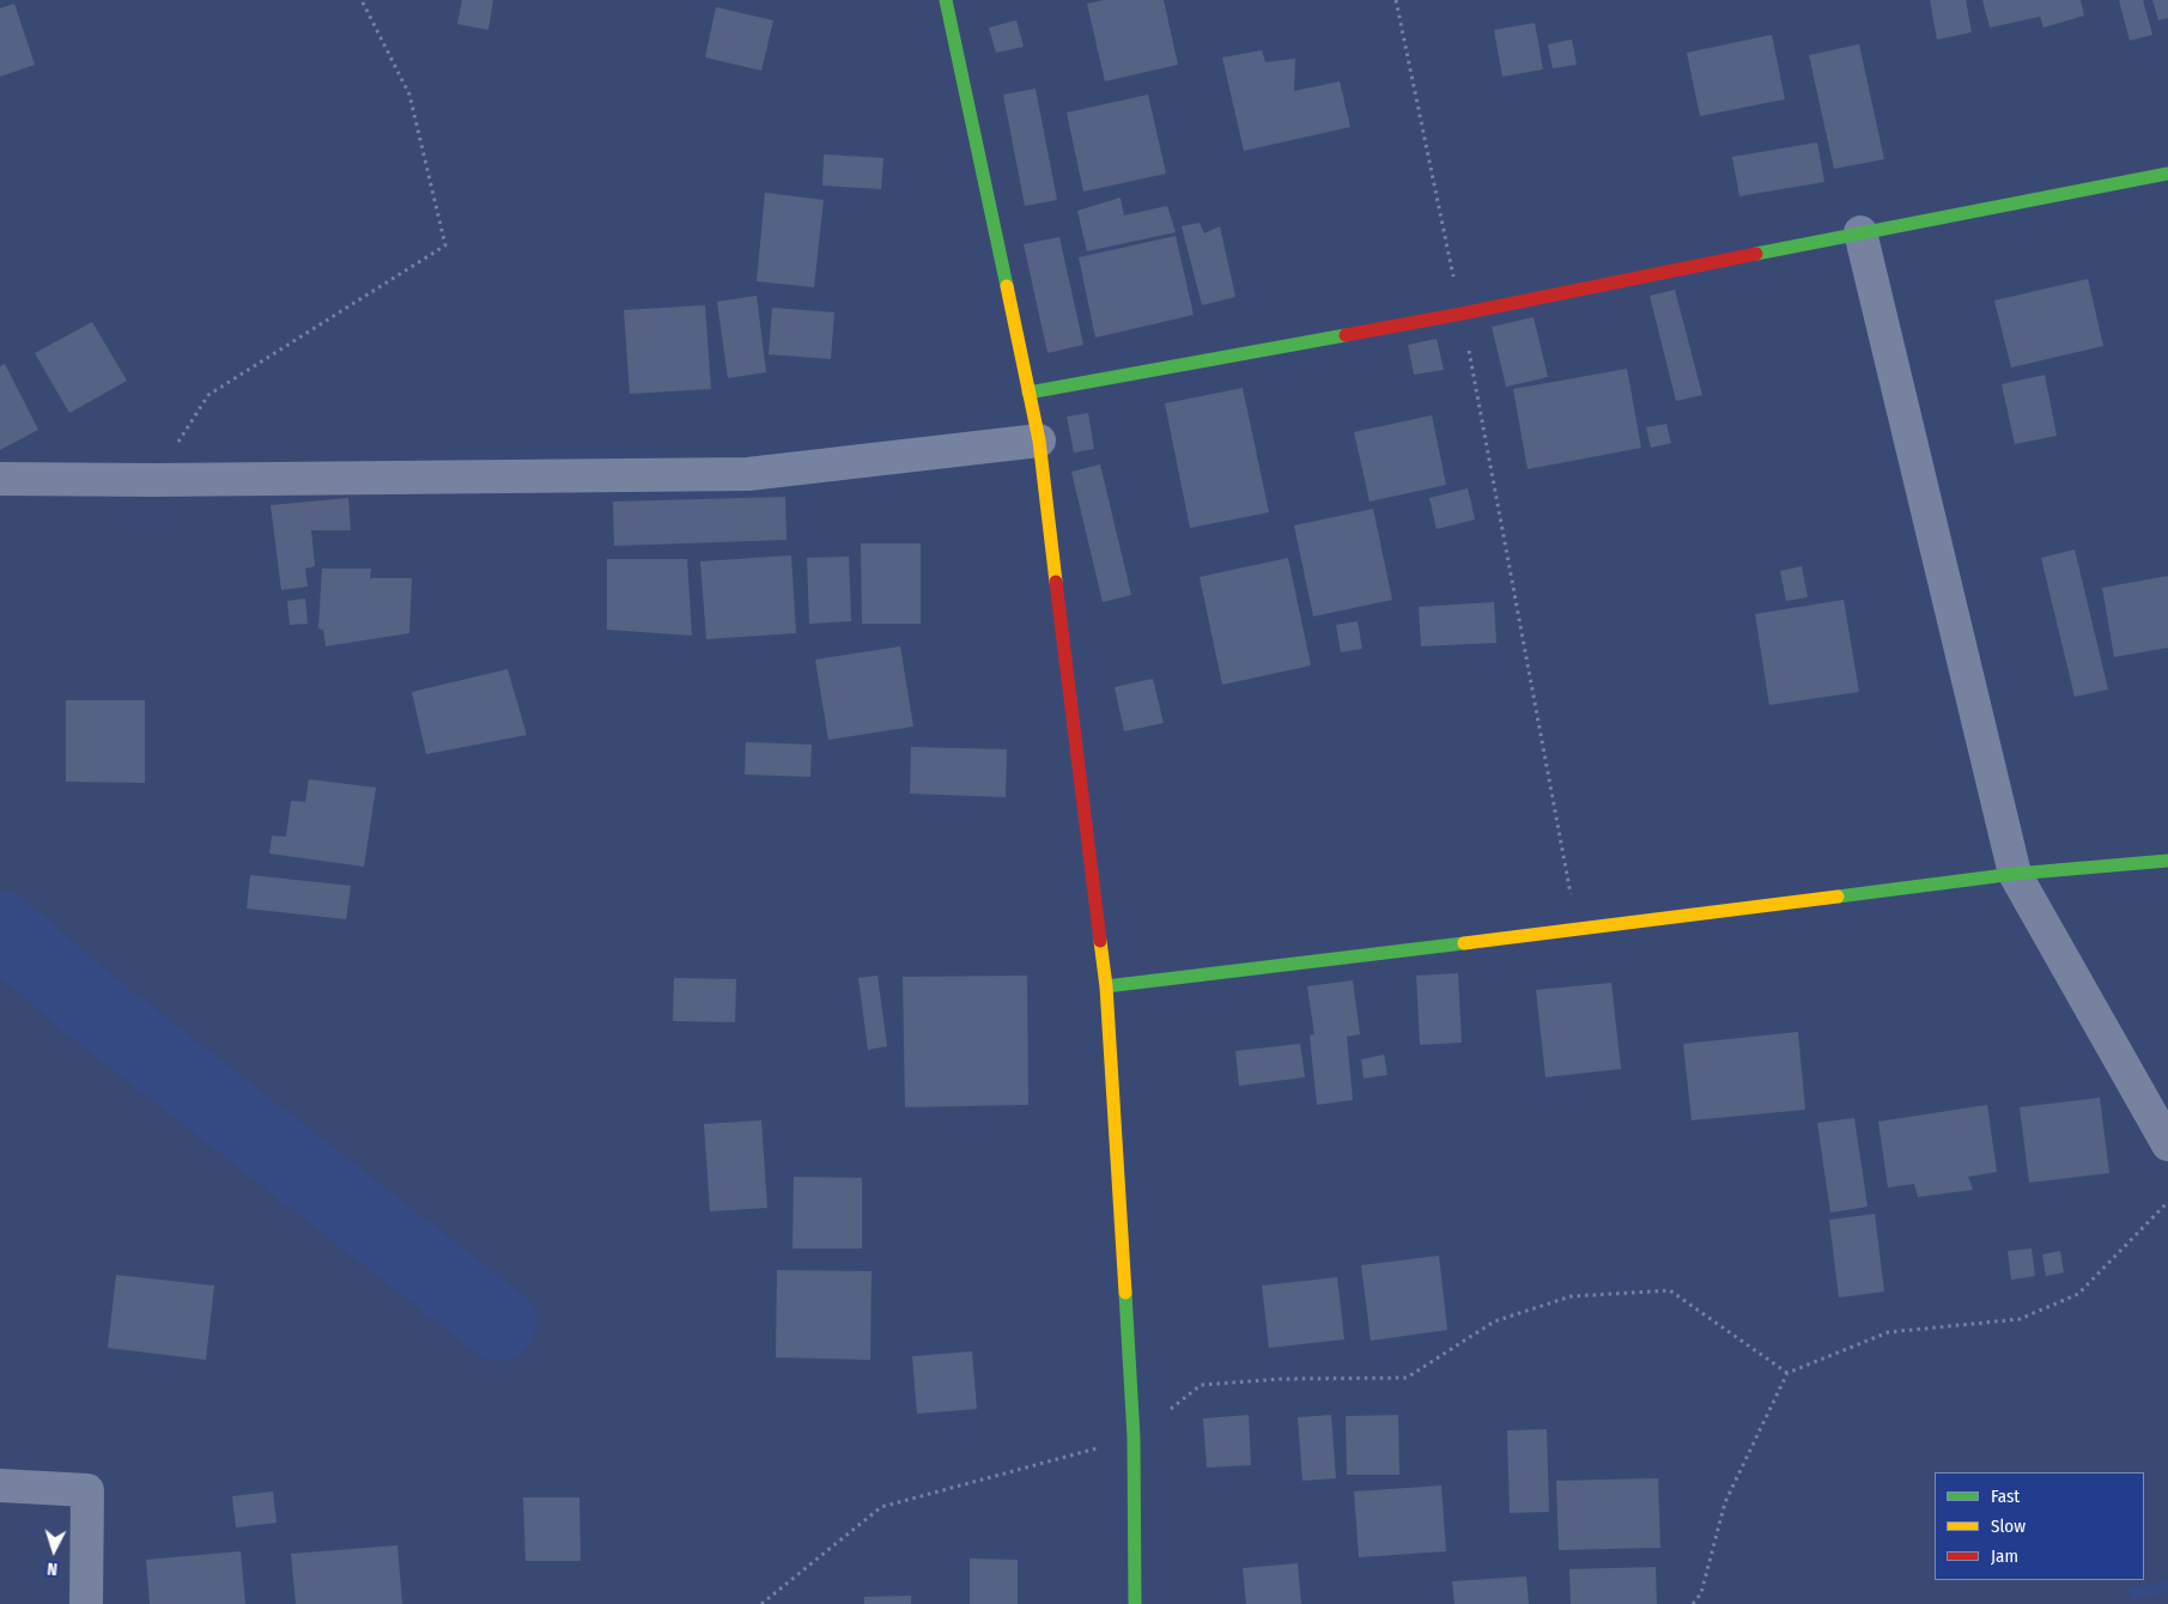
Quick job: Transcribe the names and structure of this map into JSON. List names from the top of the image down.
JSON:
{
  "legend": ["Fast", "Slow", "Jam"],
  "north": "bottom"
}
